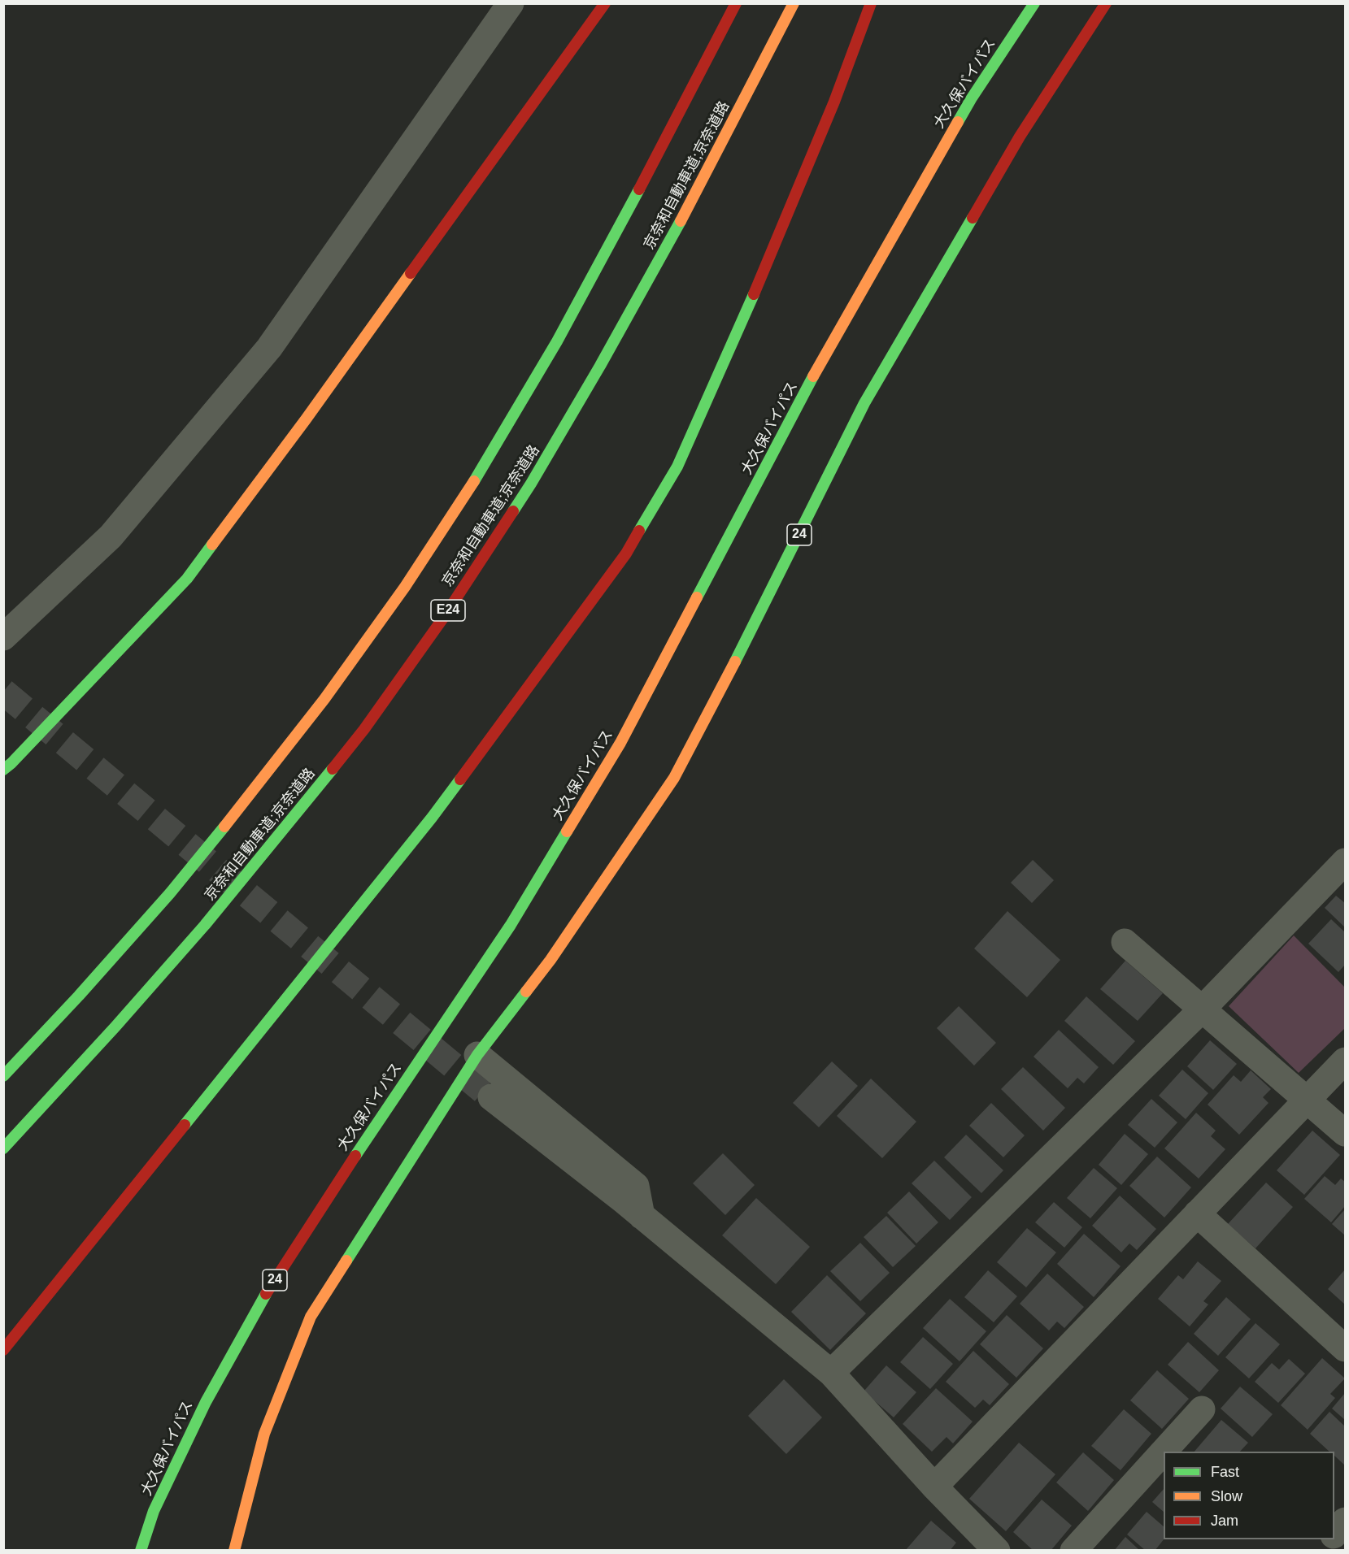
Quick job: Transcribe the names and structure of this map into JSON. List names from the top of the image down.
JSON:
{
  "streets": {
    "highway": [
      "大久保バイパス",
      "京奈和自動車道;京奈道路",
      "24",
      "E24"
    ]
  },
  "legend": ["Fast", "Slow", "Jam"]
}
